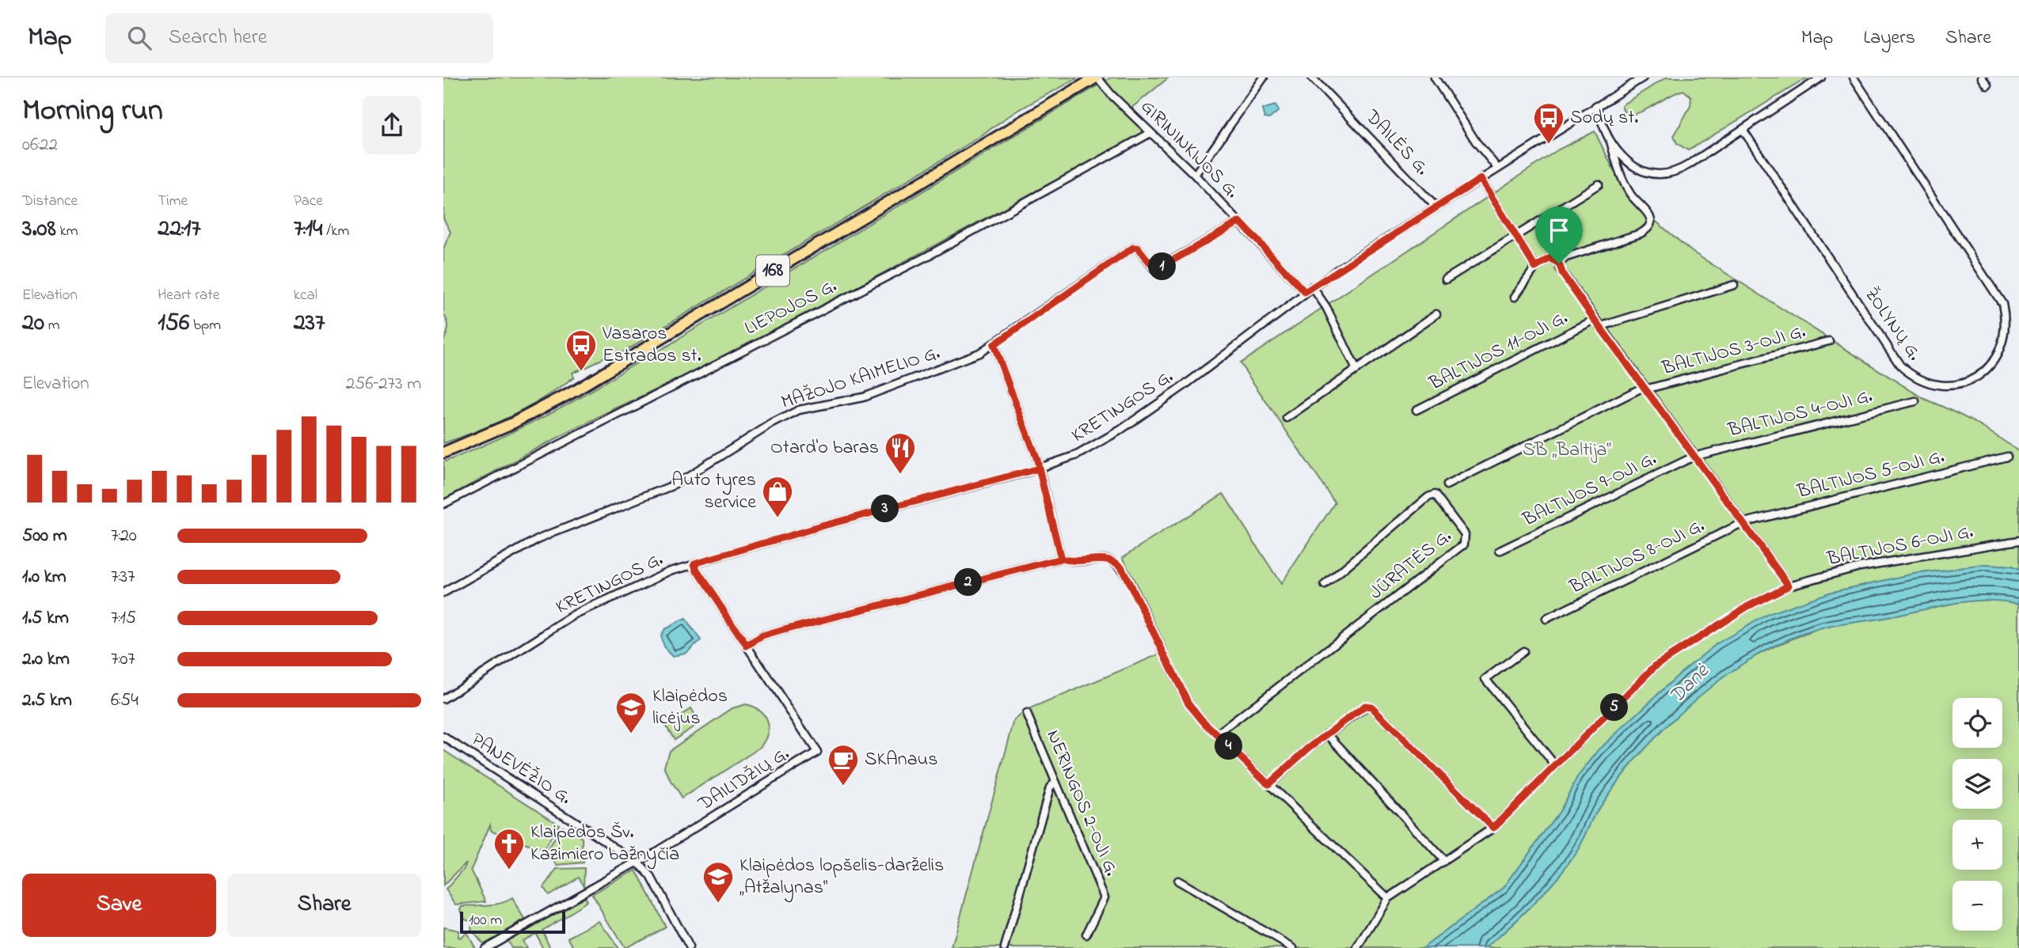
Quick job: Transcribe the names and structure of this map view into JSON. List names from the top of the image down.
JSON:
{
  "streets": {
    "main road": ["168", "LIEPOJOS G."],
    "street": [
      "DAILĖS G.",
      "GIRININKIJOS G.",
      "ŽOLYNŲ G.",
      "BALTIJOS 3-OJI G.",
      "BALTIJOS 11-OJI G.",
      "MAŽOJO KAIMELIO G.",
      "KRETINGOS G.",
      "BALTIJOS 4-OJI G.",
      "BALTIJOS 5-OJI G.",
      "BALTIJOS 9-OJI G.",
      "BALTIJOS 6-OJI G.",
      "BALTIJOS 8-OJI G.",
      "JŪRATĖS G.",
      "PANEVĖŽIO G.",
      "DAILIDŽIŲ G.",
      "NERINGOS 2-OJI G."
    ]
  },
  "crossings": [
    ["DAILĖS G.", "KRETINGOS G."],
    ["GIRININKIJOS G.", "LIEPOJOS G."],
    ["GIRININKIJOS G.", "MAŽOJO KAIMELIO G."],
    ["GIRININKIJOS G.", "KRETINGOS G."],
    ["BALTIJOS 4-OJI G.", "BALTIJOS 9-OJI G."],
    ["BALTIJOS 5-OJI G.", "BALTIJOS 8-OJI G."],
    ["PANEVĖŽIO G.", "DAILIDŽIŲ G."]
  ],
  "water": ["Danė"],
  "parks": ["SB „Baltija“"],
  "places": {
    "bus stop": ["Sodų st.", "Vasaros Estrados st."],
    "restaurant": ["Otard'o baras"],
    "shop": ["Auto tyres service"],
    "school or university": ["Klaipėdos licėjus", "Klaipėdos lopšelis-darželis „Atžalynas“"],
    "cafe": ["SKAnaus"],
    "church": ["Klaipėdos Šv. Kazimiero bažnyčia"]
  },
  "scale_bar": "100 m",
  "page": {
    "header": "Map",
    "search": "Search here",
    "nav": ["Map", "Layers", "Share"],
    "heading": ["Morning run", "06:22"],
    "stats": [
      ["Distance", "3.08 km"],
      ["Time", "22:17"],
      ["Pace", "7:14 /km"],
      ["Elevation", "20 m"],
      ["Heart rate", "156 bpm"],
      ["kcal", "237"]
    ],
    "pins": [
      "1",
      "3",
      "2",
      "5",
      "4"
    ],
    "chart": ["Elevation", "256–273 m"],
    "list": [
      {
        "name": "500 m",
        "note": "7:20"
      },
      {
        "name": "1.0 km",
        "note": "7:37"
      },
      {
        "name": "1.5 km",
        "note": "7:15"
      },
      {
        "name": "2.0 km",
        "note": "7:07"
      },
      {
        "name": "2.5 km",
        "note": "6:54"
      }
    ],
    "map_buttons": ["+", "−"],
    "buttons": ["Save", "Share"],
    "scale": "100 m"
  }
}
